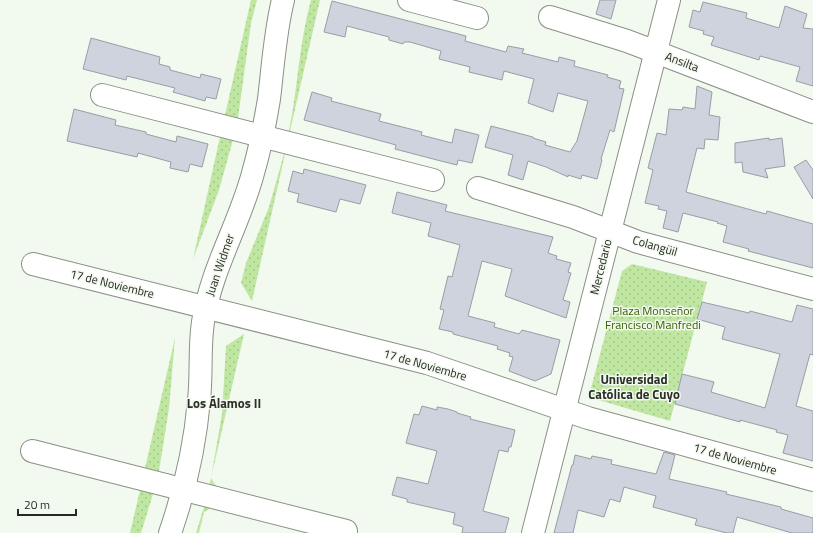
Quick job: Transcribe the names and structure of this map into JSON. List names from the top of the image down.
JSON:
{
  "streets": {
    "street": [
      "Ansilta",
      "Colangüil",
      "Juan Widmer",
      "Mercedario",
      "17 de Noviembre"
    ]
  },
  "crossings": [
    ["Ansilta", "Mercedario"],
    ["Colangüil", "Mercedario"],
    ["Juan Widmer", "17 de Noviembre"],
    ["Mercedario", "17 de Noviembre"]
  ],
  "districts": ["Universidad Católica de Cuyo", "Los Álamos II"],
  "parks": ["Plaza Monseñor Francisco Manfredi"],
  "scale_bar": "20 m"
}
